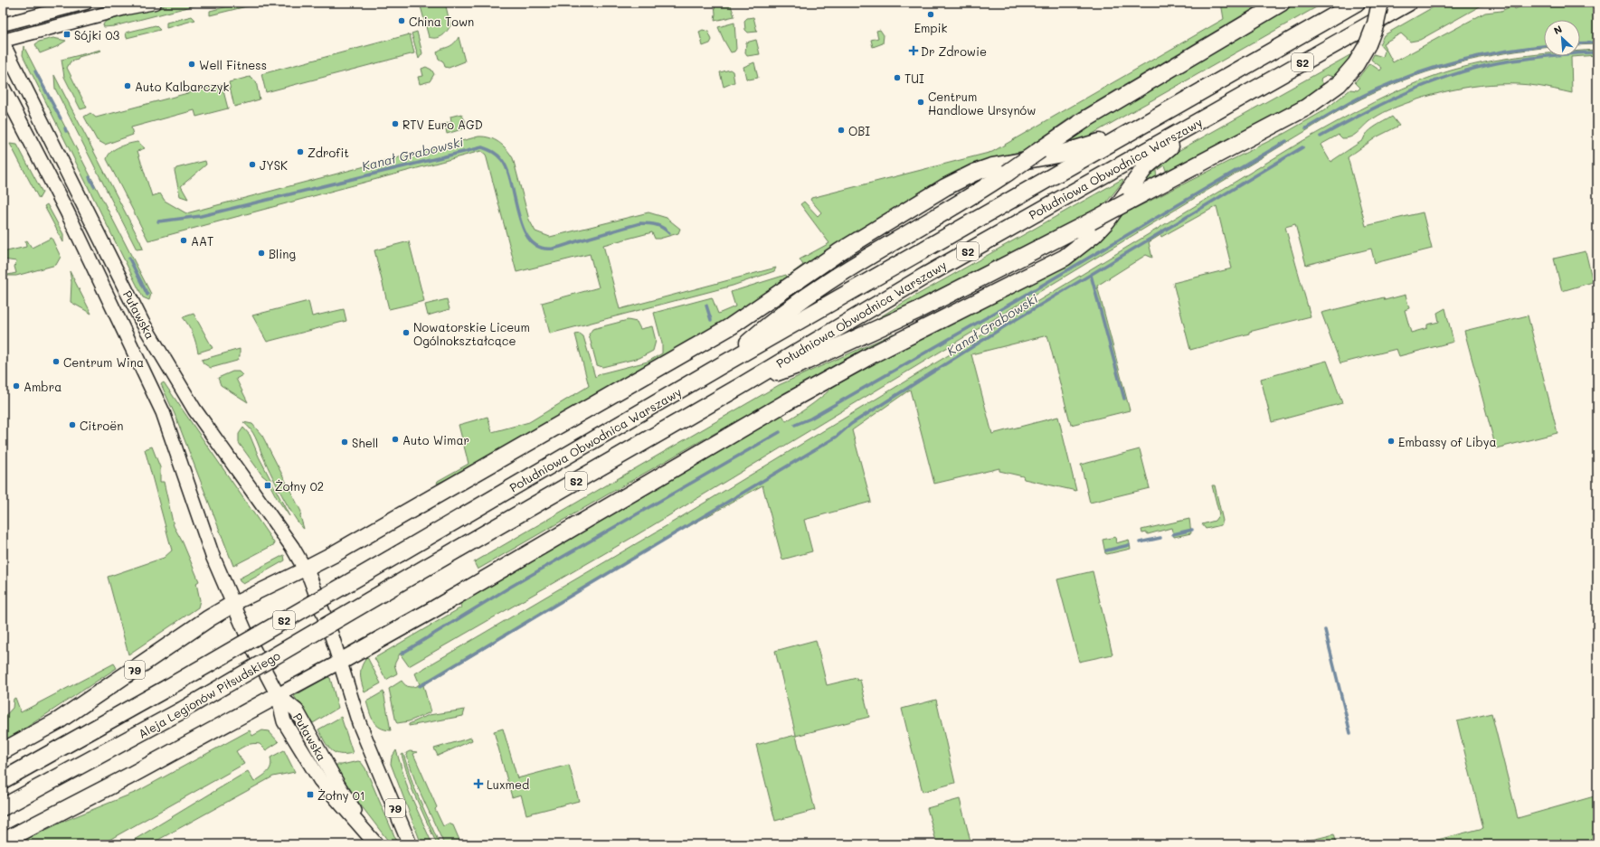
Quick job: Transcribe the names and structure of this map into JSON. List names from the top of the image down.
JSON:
{
  "streets": {
    "highway": [
      "S2",
      "Południowa Obwodnica Warszawy",
      "79",
      "Aleja Legionów Piłsudskiego"
    ],
    "main road": ["Puławska"]
  },
  "crossings": [
    ["Południowa Obwodnica Warszawy", "Aleja Legionów Piłsudskiego"],
    ["Puławska", "79"]
  ],
  "water": ["Kanał Grabowski"],
  "places": {
    "other": [
      "Empik",
      "China Town",
      "Well Fitness",
      "TUI",
      "Auto Kalbarczyk",
      "Centrum Handlowe Ursynów",
      "RTV Euro AGD",
      "OBI",
      "Zdrofit",
      "JYSK",
      "AAT",
      "Bling",
      "Nowatorskie Liceum Ogólnokształcące",
      "Centrum Wina",
      "Ambra",
      "Citroën",
      "Auto Wimar",
      "Embassy of Libya",
      "Shell"
    ],
    "transit": ["Sójki 03", "Żołny 02", "Żołny 01"],
    "health": ["Dr Zdrowie", "Luxmed"]
  },
  "north": "top left"
}
